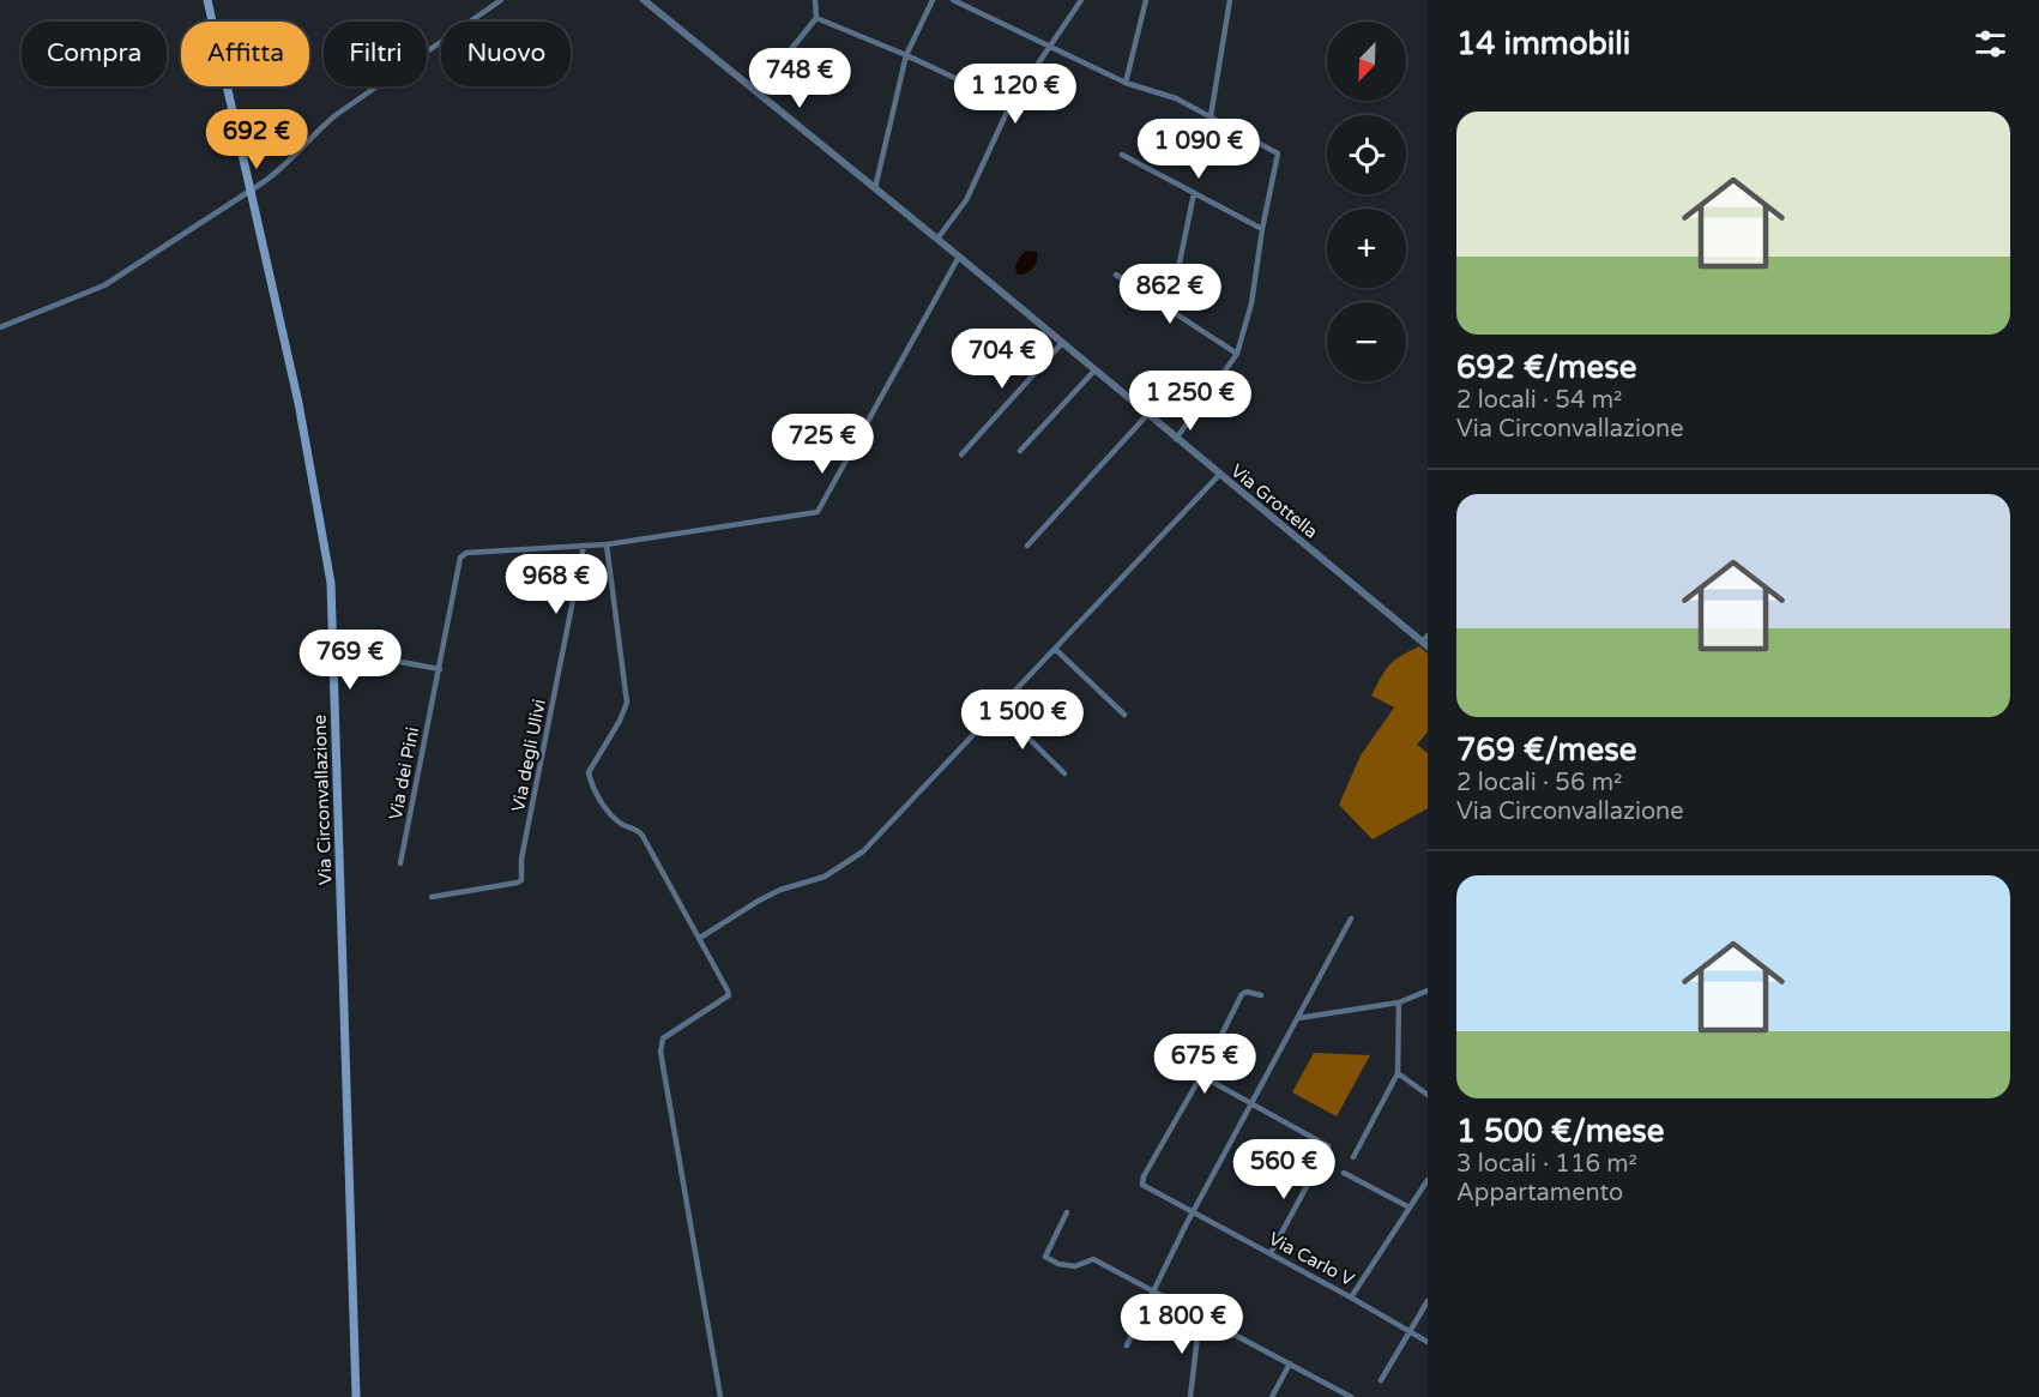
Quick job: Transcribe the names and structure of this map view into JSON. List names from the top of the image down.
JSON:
{
  "streets": {
    "main road": ["Via Circonvallazione"],
    "street": [
      "Via Grottella",
      "Via degli Ulivi",
      "Via dei Pini",
      "Via Carlo V"
    ]
  },
  "crossings": [
    ["Via degli Ulivi", "Via dei Pini"]
  ],
  "north": "bottom left",
  "page": {
    "heading": "14 immobili",
    "map_buttons": ["+", "−"],
    "chip": [
      "Compra",
      "Affitta",
      "Filtri",
      "Nuovo"
    ],
    "price": [
      "748 €",
      "1 120 €",
      "692 €",
      "1 090 €",
      "862 €",
      "704 €",
      "1 250 €",
      "725 €",
      "968 €",
      "769 €",
      "1 500 €",
      "675 €",
      "560 €",
      "1 800 €"
    ],
    "list": [
      {
        "name": "692 €/mese",
        "note": "2 locali · 54 m² · Via Circonvallazione"
      },
      {
        "name": "769 €/mese",
        "note": "2 locali · 56 m² · Via Circonvallazione"
      },
      {
        "name": "1 500 €/mese",
        "note": "3 locali · 116 m² · Appartamento"
      }
    ]
  }
}
